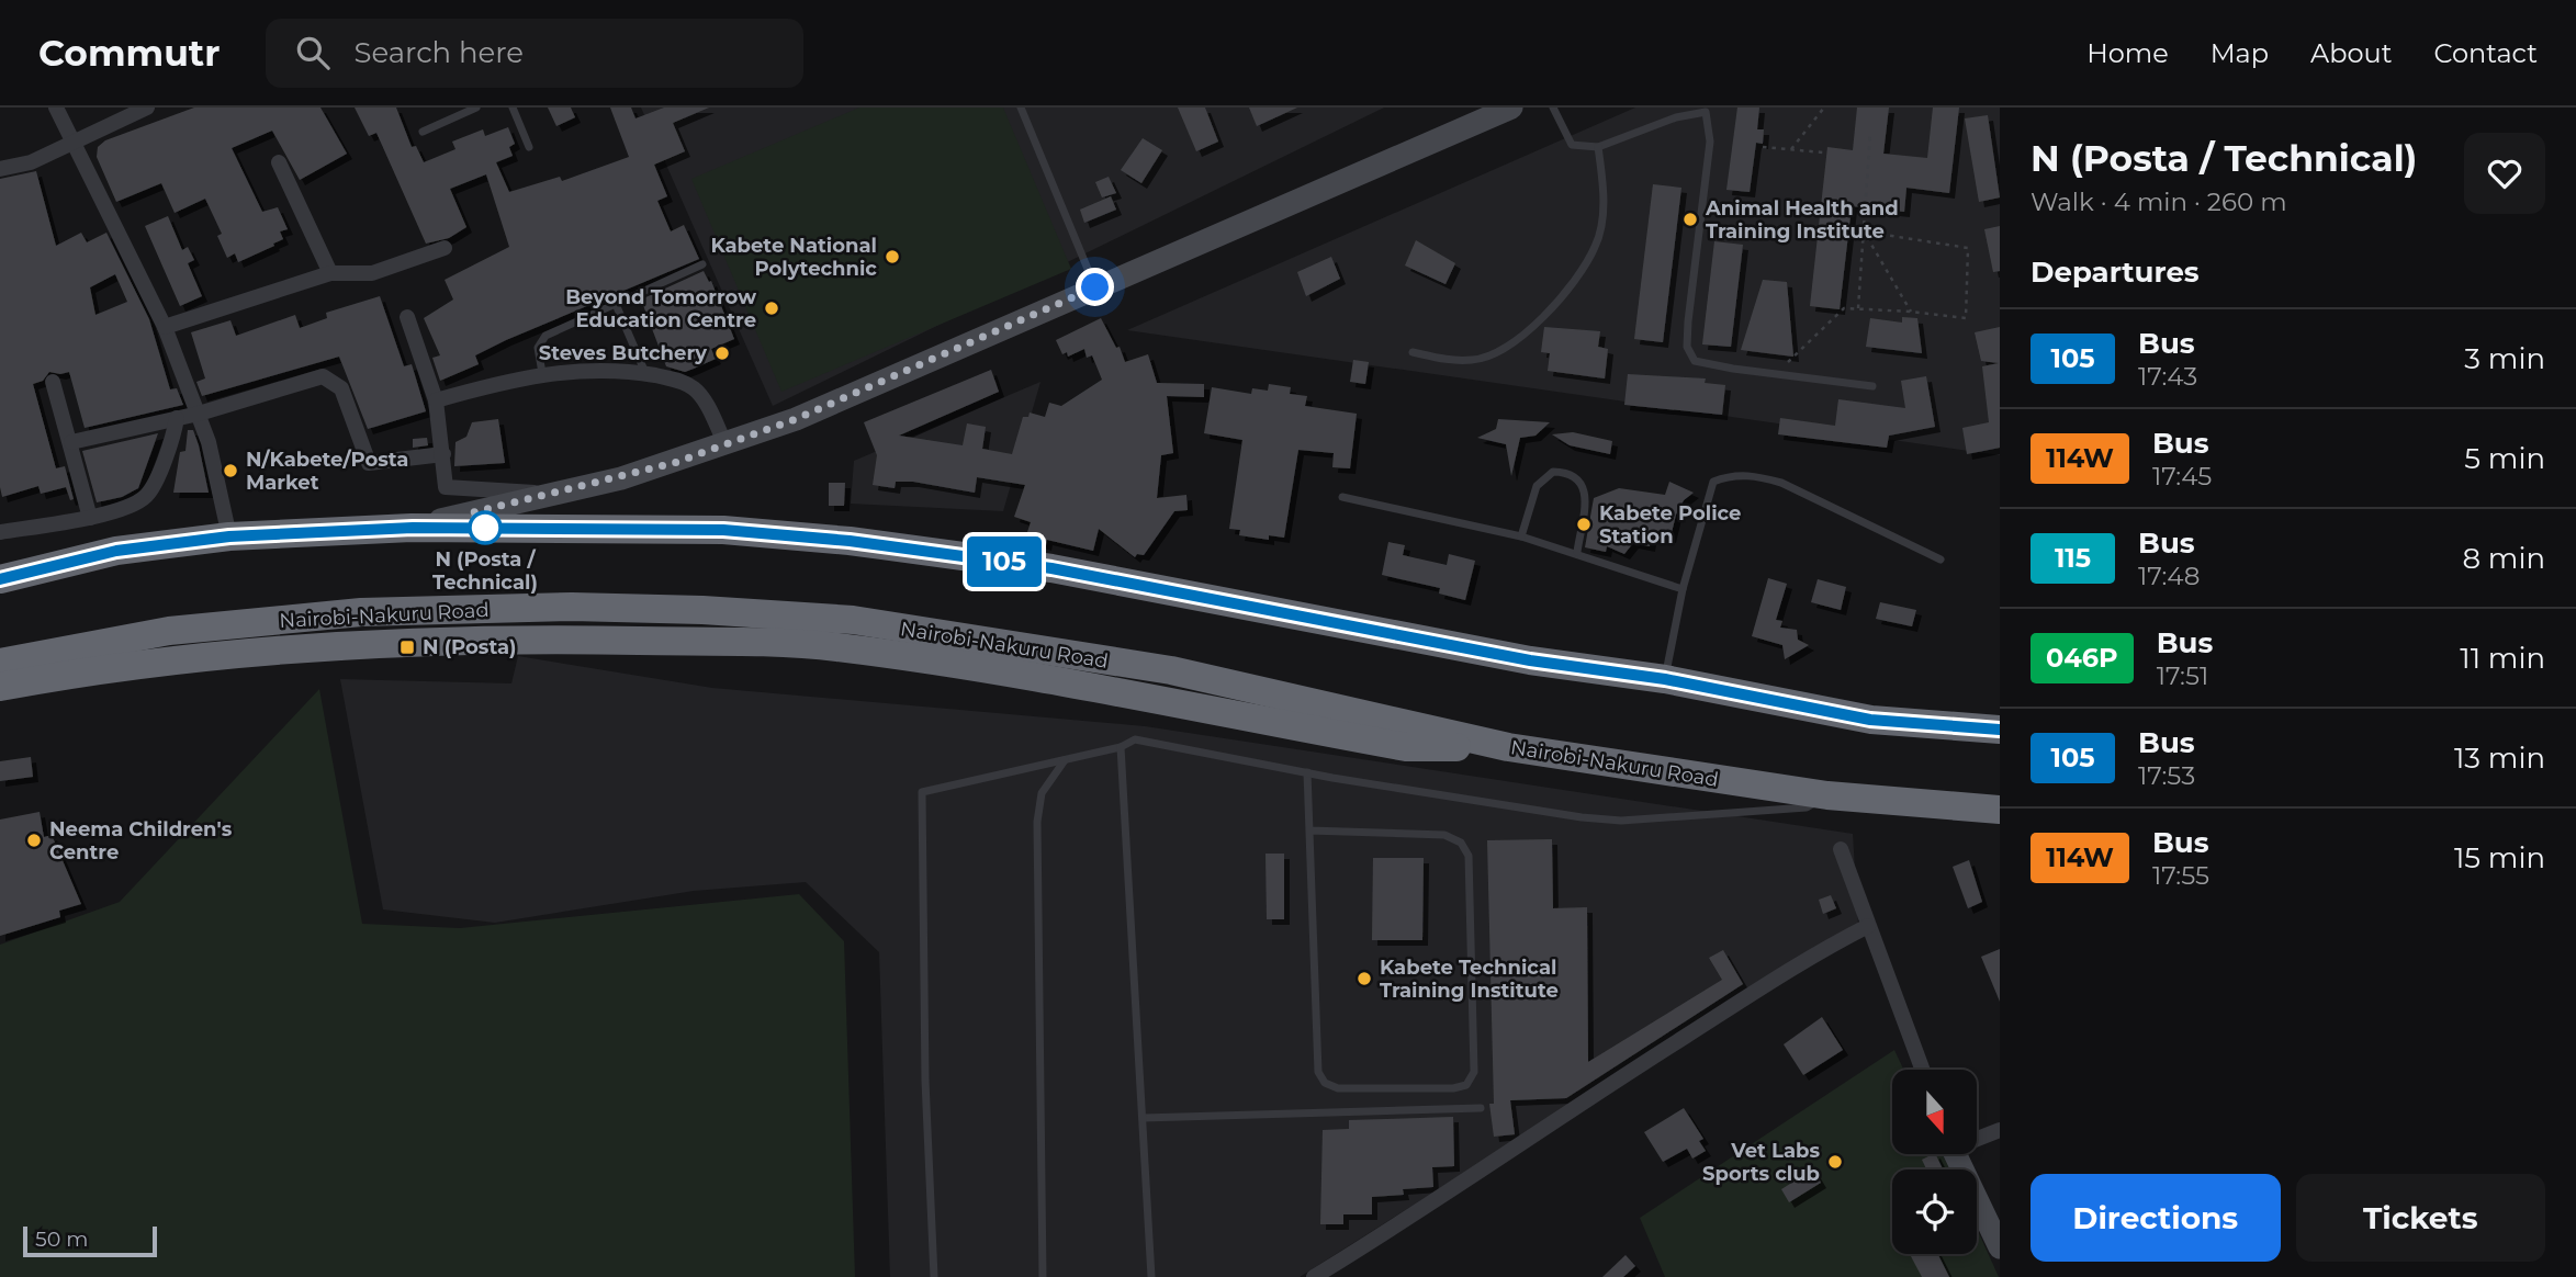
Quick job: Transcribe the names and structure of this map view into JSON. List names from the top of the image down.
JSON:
{
  "streets": {
    "highway": ["Nairobi-Nakuru Road"]
  },
  "places": {
    "other": [
      "Animal Health and Training Institute",
      "Kabete National Polytechnic",
      "Beyond Tomorrow Education Centre",
      "Steves Butchery",
      "N/Kabete/Posta Market",
      "Kabete Police Station",
      "N (Posta / Technical)",
      "Neema Children's Centre",
      "Kabete Technical Training Institute",
      "Vet Labs Sports club"
    ],
    "transit": ["N (Posta)"]
  },
  "lines": ["bus line 105"],
  "scale_bar": "50 m",
  "north": "bottom",
  "page": {
    "header": "Commutr",
    "search": "Search here",
    "nav": [
      "Home",
      "Map",
      "About",
      "Contact"
    ],
    "on_map": "105",
    "heading": [
      ["N (Posta / Technical)", "Walk · 4 min · 260 m"],
      "Departures"
    ],
    "list": [
      {
        "mark": "105",
        "name": "Bus",
        "note": "17:43",
        "value": "3 min"
      },
      {
        "mark": "114W",
        "name": "Bus",
        "note": "17:45",
        "value": "5 min"
      },
      {
        "mark": "115",
        "name": "Bus",
        "note": "17:48",
        "value": "8 min"
      },
      {
        "mark": "046P",
        "name": "Bus",
        "note": "17:51",
        "value": "11 min"
      },
      {
        "mark": "105",
        "name": "Bus",
        "note": "17:53",
        "value": "13 min"
      },
      {
        "mark": "114W",
        "name": "Bus",
        "note": "17:55",
        "value": "15 min"
      }
    ],
    "buttons": ["Directions", "Tickets"],
    "scale": "50 m"
  }
}
